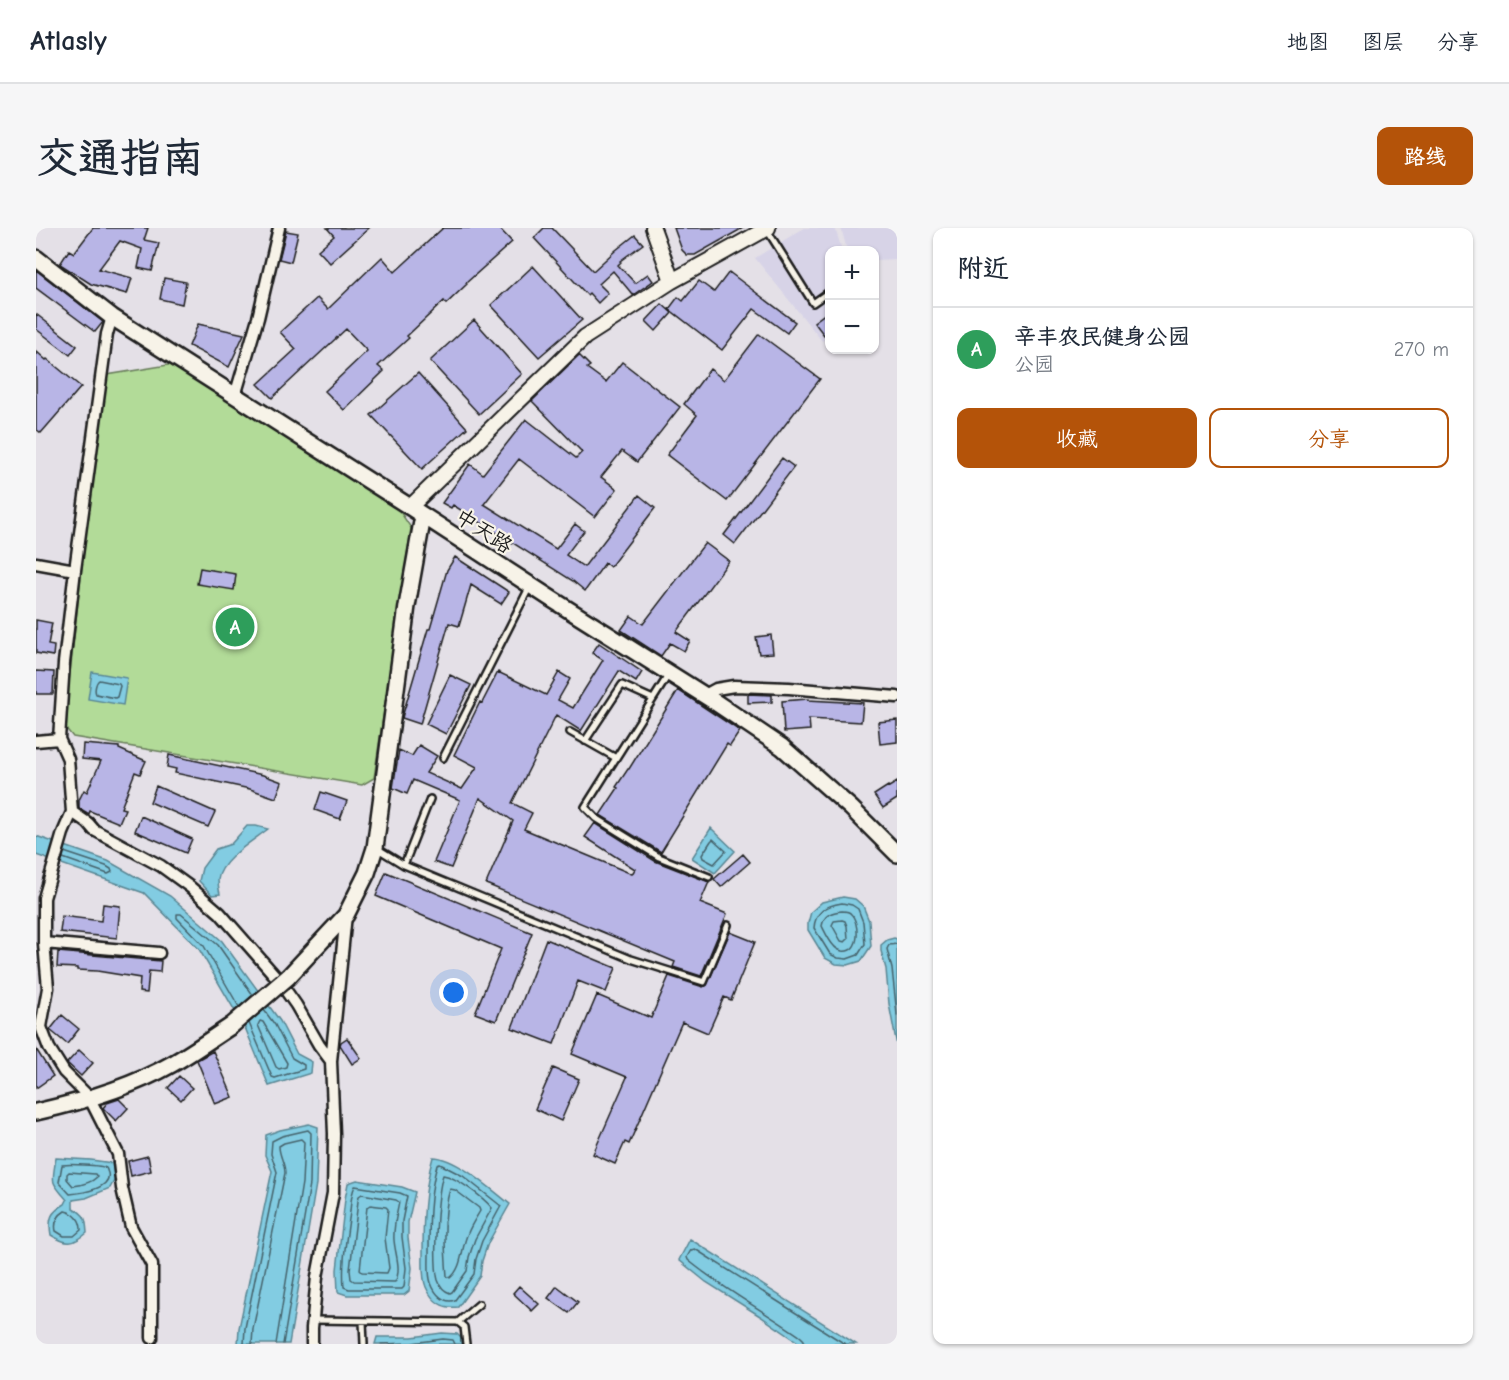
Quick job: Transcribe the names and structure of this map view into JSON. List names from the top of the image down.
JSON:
{
  "streets": {
    "main road": ["中天路"]
  },
  "page": {
    "header": "Atlasly",
    "nav": ["地图", "图层", "分享"],
    "buttons": [
      "路线",
      ["收藏", "分享"]
    ],
    "title": "交通指南",
    "heading": "附近",
    "map_buttons": ["+", "−"],
    "list": [
      {
        "mark": "A",
        "name": "辛丰农民健身公园",
        "note": "公园",
        "value": "270 m"
      }
    ],
    "pins": "A"
  }
}
